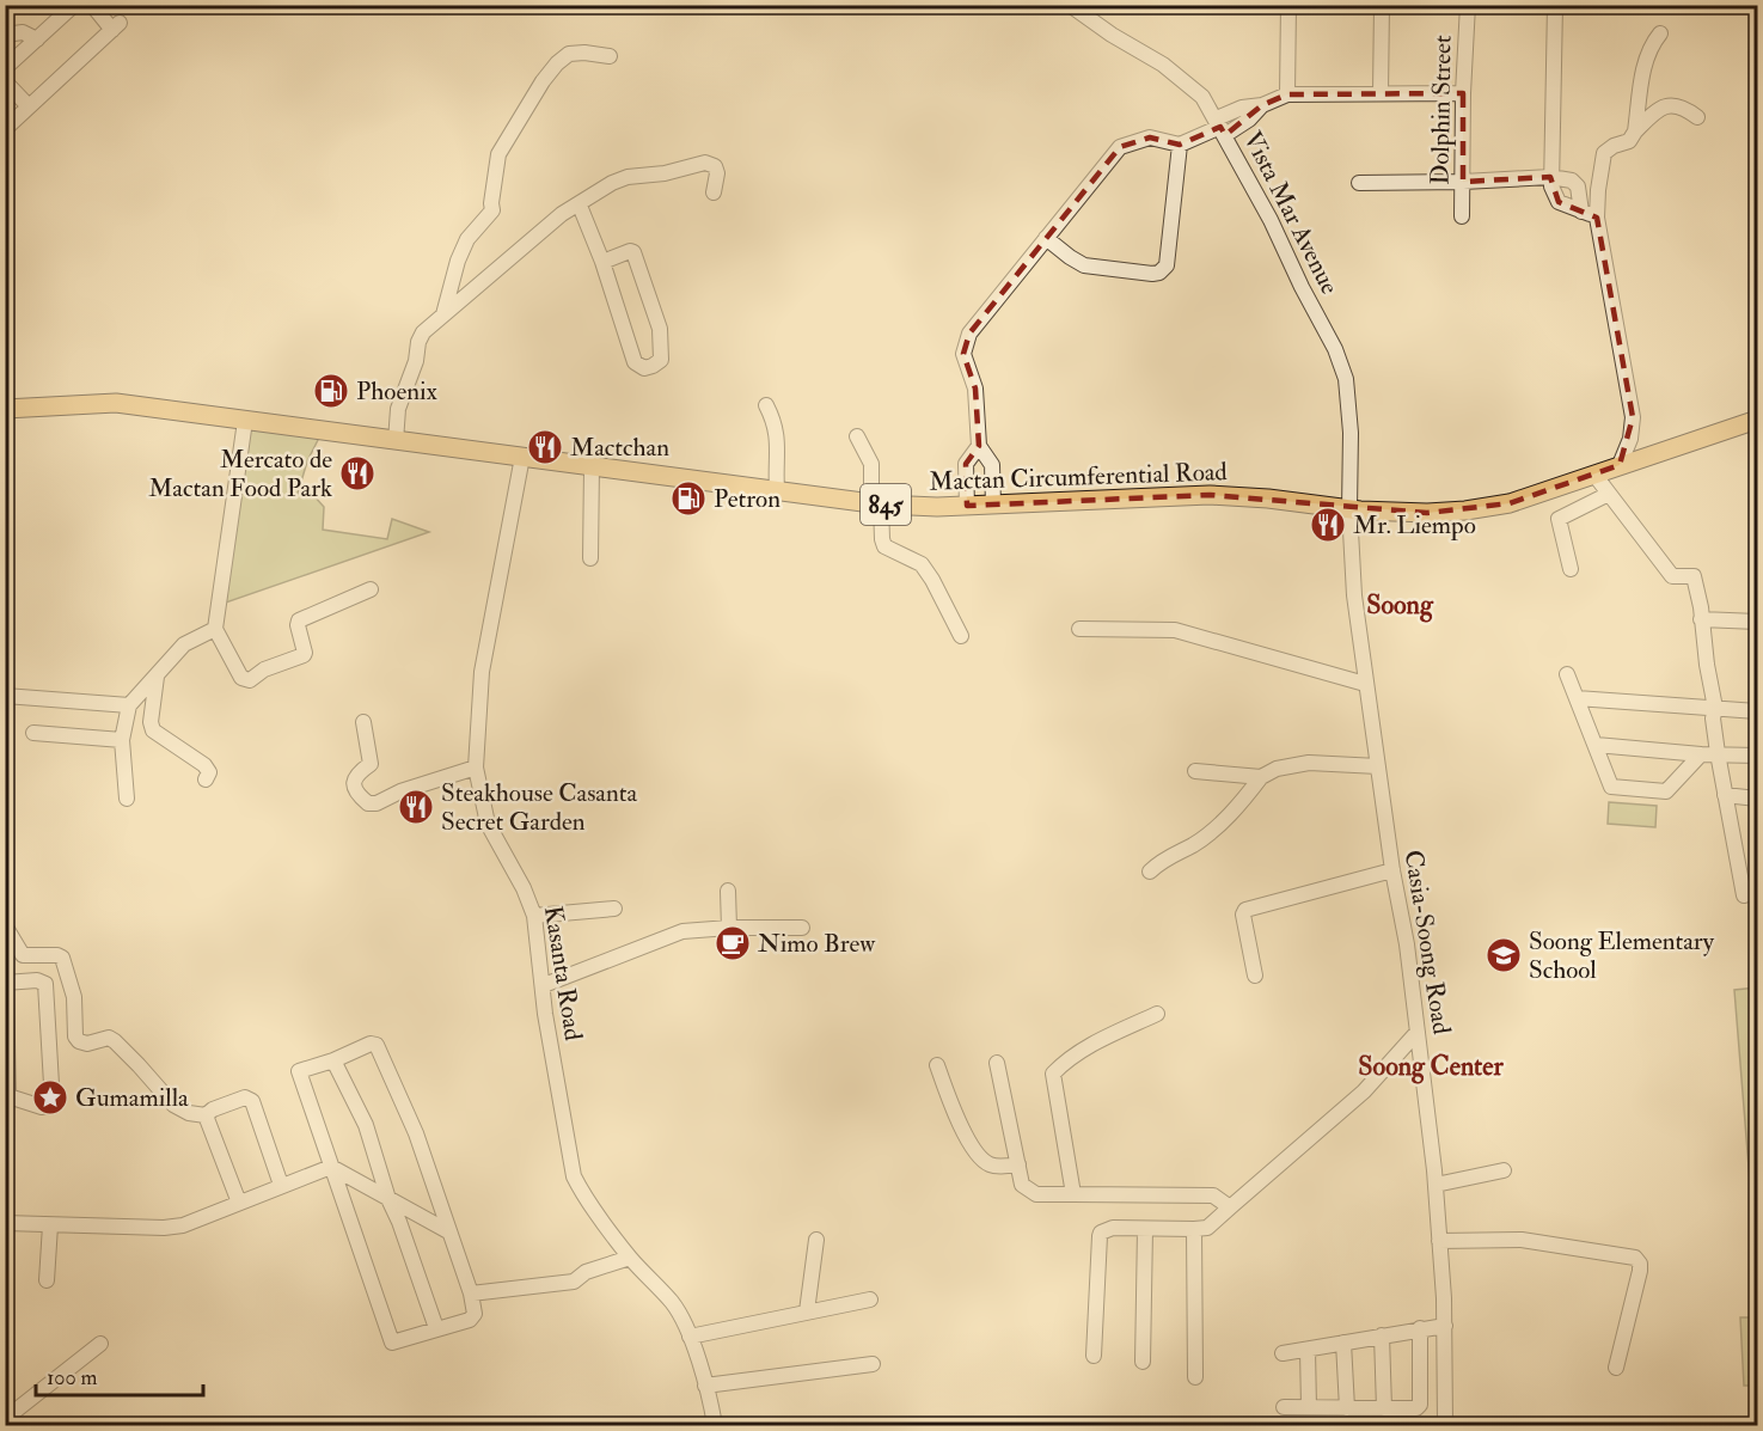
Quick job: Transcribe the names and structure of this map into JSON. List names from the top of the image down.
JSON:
{
  "streets": {
    "main road": ["Mactan Circumferential Road", "845"],
    "street": [
      "Dolphin Street",
      "Vista Mar Avenue",
      "Casia-Soong Road",
      "Kasanta Road"
    ]
  },
  "crossings": [
    ["Vista Mar Avenue", "Mactan Circumferential Road"],
    ["Vista Mar Avenue", "Casia-Soong Road"],
    ["Mactan Circumferential Road", "Casia-Soong Road"],
    ["Mactan Circumferential Road", "Kasanta Road"]
  ],
  "districts": ["Soong", "Soong Center"],
  "places": {
    "fuel station": ["Phoenix", "Petron"],
    "restaurant": [
      "Mactchan",
      "Mercato de Mactan Food Park",
      "Mr. Liempo",
      "Steakhouse Casanta Secret Garden"
    ],
    "cafe": ["Nimo Brew"],
    "school or university": ["Soong Elementary School"],
    "place": ["Gumamilla"]
  },
  "scale_bar": "100 m"
}
